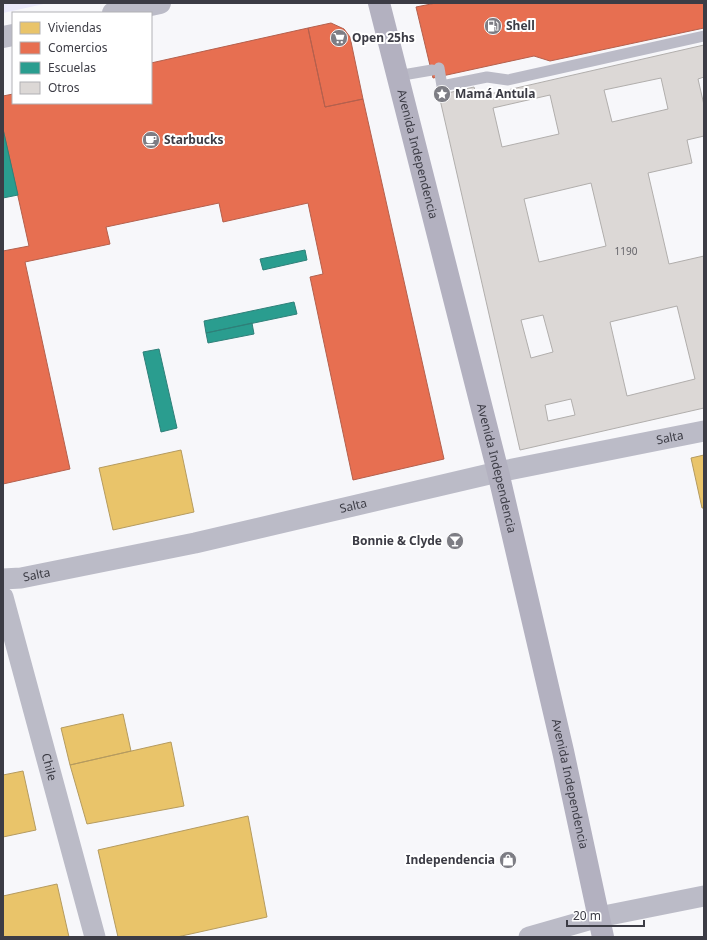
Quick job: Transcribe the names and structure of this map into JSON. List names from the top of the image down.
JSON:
{
  "streets": {
    "main road": ["Avenida Independencia"],
    "street": ["Salta", "Chile"]
  },
  "crossings": [
    ["Avenida Independencia", "Salta"]
  ],
  "places": {
    "fuel station": ["Shell"],
    "supermarket": ["Open 25hs"],
    "place": ["Mamá Antula"],
    "cafe": ["Starbucks"],
    "bar": ["Bonnie & Clyde"],
    "shop": ["Independencia"]
  },
  "house_numbers": ["1190"],
  "legend": [
    "Viviendas",
    "Comercios",
    "Escuelas",
    "Otros"
  ],
  "scale_bar": "20 m"
}
